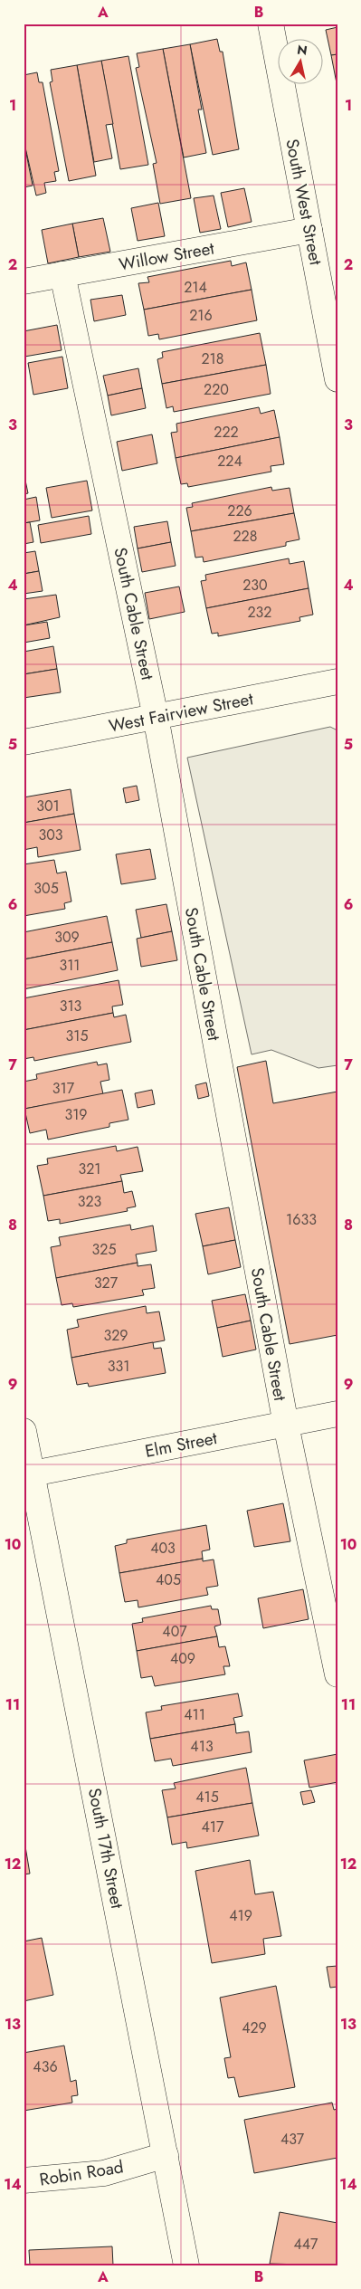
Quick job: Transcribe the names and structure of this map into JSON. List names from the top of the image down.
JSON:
{
  "streets": {
    "street": [
      "South West Street",
      "Willow Street",
      "South Cable Street",
      "West Fairview Street",
      "Elm Street",
      "South 17th Street",
      "Robin Road"
    ]
  },
  "crossings": [
    ["South West Street", "Willow Street"],
    ["Willow Street", "South Cable Street"],
    ["South Cable Street", "West Fairview Street"],
    ["South Cable Street", "Elm Street"],
    ["Elm Street", "South 17th Street"],
    ["South 17th Street", "Robin Road"]
  ],
  "house_numbers": [
    "214",
    "216",
    "218",
    "220",
    "222",
    "224",
    "226",
    "228",
    "230",
    "232",
    "301",
    "303",
    "305",
    "309",
    "311",
    "313",
    "315",
    "317",
    "319",
    "321",
    "323",
    "1633",
    "325",
    "327",
    "329",
    "331",
    "403",
    "405",
    "407",
    "409",
    "411",
    "413",
    "415",
    "417",
    "419",
    "429",
    "436",
    "437",
    "447"
  ],
  "north": "top",
  "grid": {
    "columns": ["A", "B"],
    "rows": [
      "1",
      "2",
      "3",
      "4",
      "5",
      "6",
      "7",
      "8",
      "9",
      "10",
      "11",
      "12",
      "13",
      "14"
    ]
  }
}
